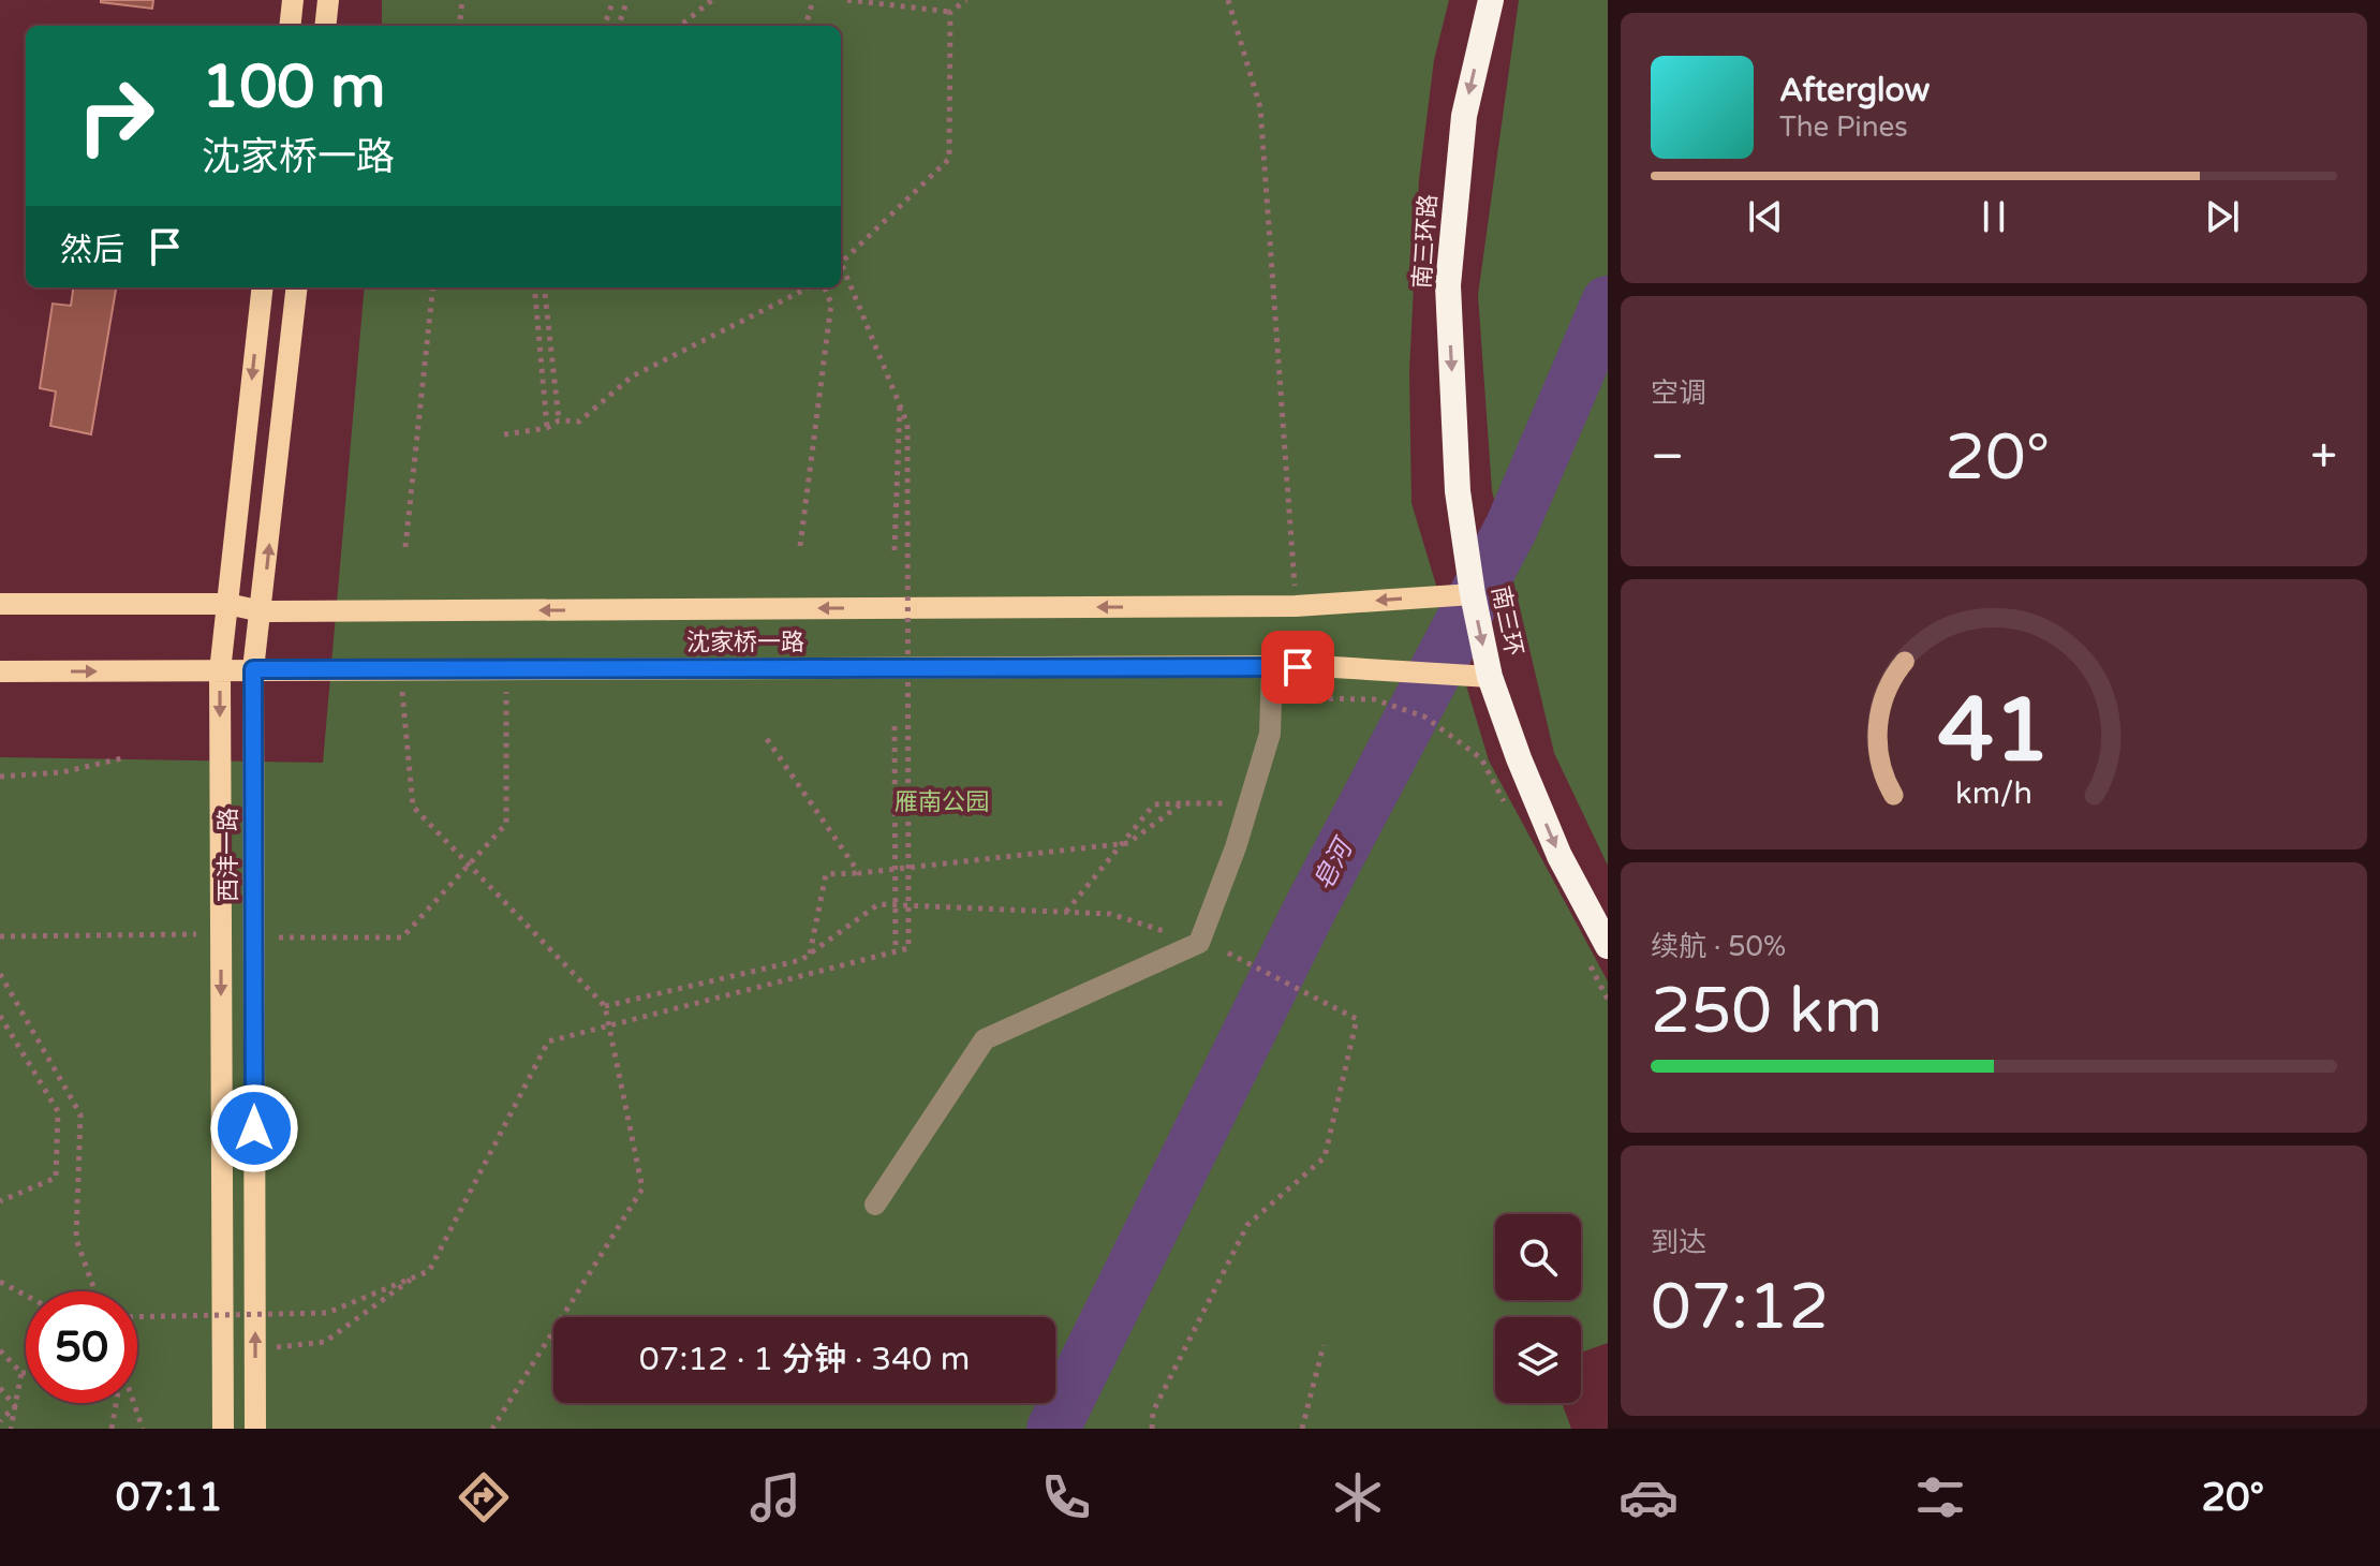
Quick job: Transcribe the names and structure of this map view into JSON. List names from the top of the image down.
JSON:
{
  "streets": {
    "highway": ["南三环路", "南三环"],
    "main road": ["沈家桥一路", "西沣一路"]
  },
  "crossings": [
    ["南三环路", "南三环"],
    ["南三环", "沈家桥一路"],
    ["沈家桥一路", "西沣一路"]
  ],
  "one_way": ["南三环路", "南三环"],
  "water": ["皂河"],
  "parks": ["雁南公园"],
  "page": {
    "turn": ["100 m", "沈家桥一路"],
    "song": ["Afterglow", "The Pines"],
    "then": "然后",
    "tile": [
      "空调",
      ["续航 · 50%", "250 km"],
      ["到达", "07:12"]
    ],
    "heat": ["−", "20°", "+"],
    "limit": "50",
    "trip": "07:12 · 1 分钟 · 340 m",
    "tabs": ["07:11", "20°"],
    "gauge": ["41", "km/h"]
  }
}
